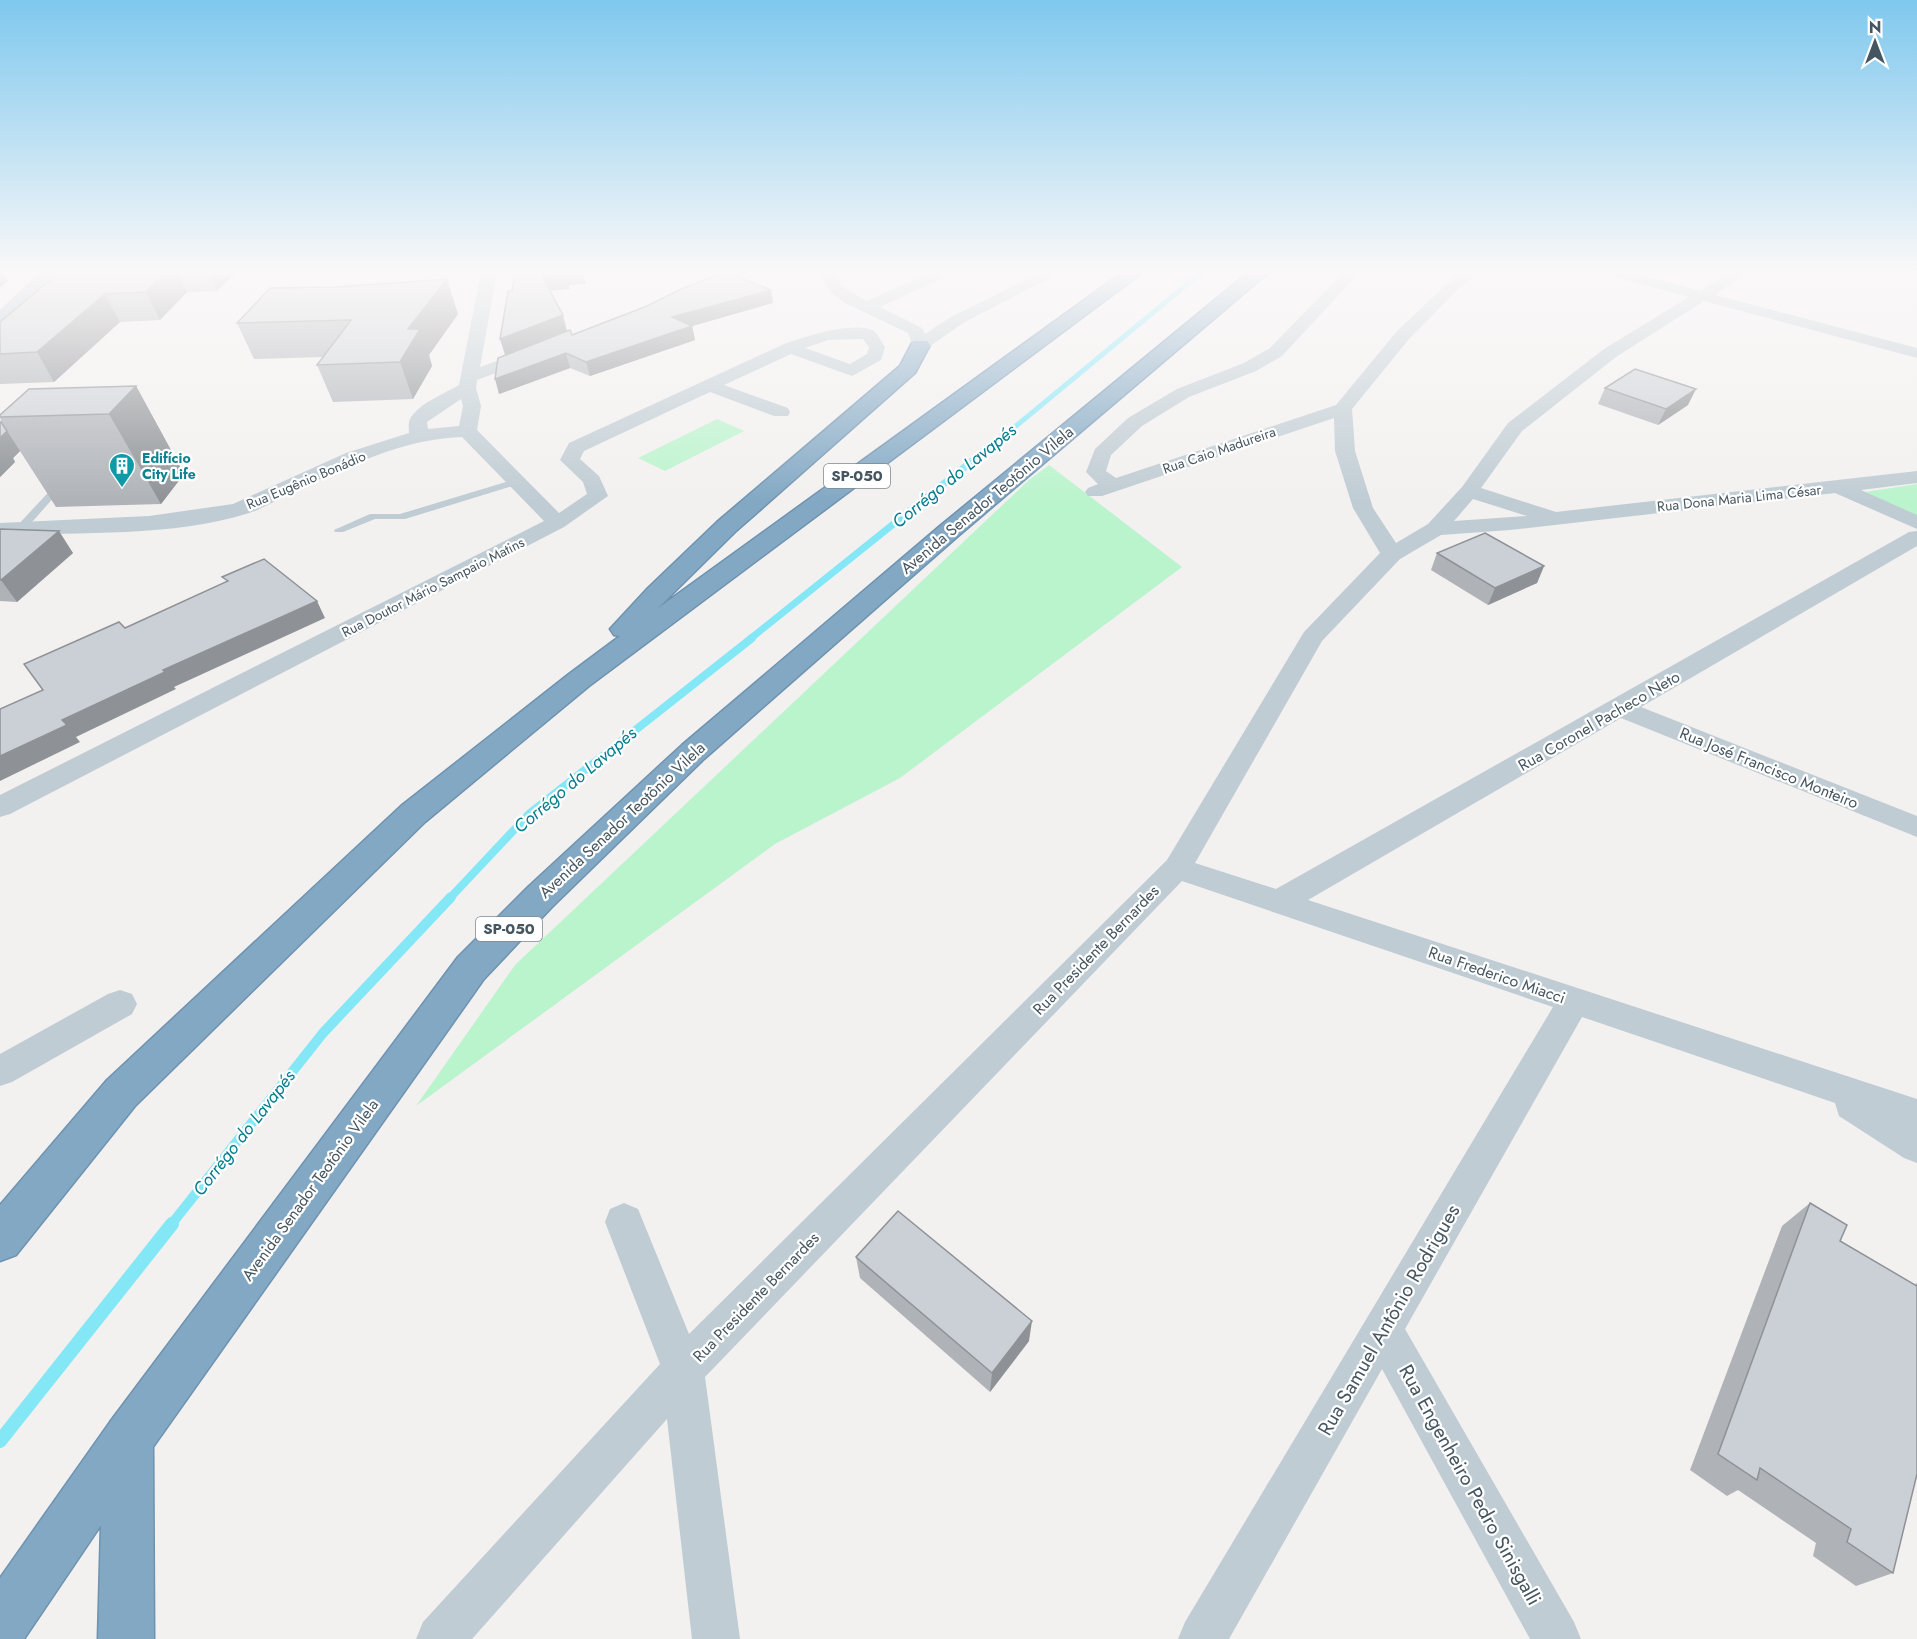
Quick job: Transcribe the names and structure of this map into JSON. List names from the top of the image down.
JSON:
{
  "streets": {
    "highway": ["SP-050", "Avenida Senador Teotônio Vilela"],
    "street": [
      "Rua Caio Madureira",
      "Rua Eugênio Bonádio",
      "Rua Dona Maria Lima César",
      "Rua Doutor Mário Sampaio Matins",
      "Rua Coronel Pacheco Neto",
      "Rua José Francisco Monteiro",
      "Rua Presidente Bernardes",
      "Rua Frederico Miacci",
      "Rua Samuel Antônio Rodrigues",
      "Rua Engenheiro Pedro Sinisgalli"
    ]
  },
  "crossings": [
    ["Rua Dona Maria Lima César", "Rua Presidente Bernardes"],
    ["Rua Coronel Pacheco Neto", "Rua José Francisco Monteiro"],
    ["Rua Coronel Pacheco Neto", "Rua Frederico Miacci"],
    ["Rua Presidente Bernardes", "Rua Frederico Miacci"],
    ["Rua Frederico Miacci", "Rua Samuel Antônio Rodrigues"],
    ["Rua Samuel Antônio Rodrigues", "Rua Engenheiro Pedro Sinisgalli"]
  ],
  "water": ["Corrégo do Lavapés"],
  "places": {
    "building": ["Edifício City Life"]
  },
  "north": "top"
}
